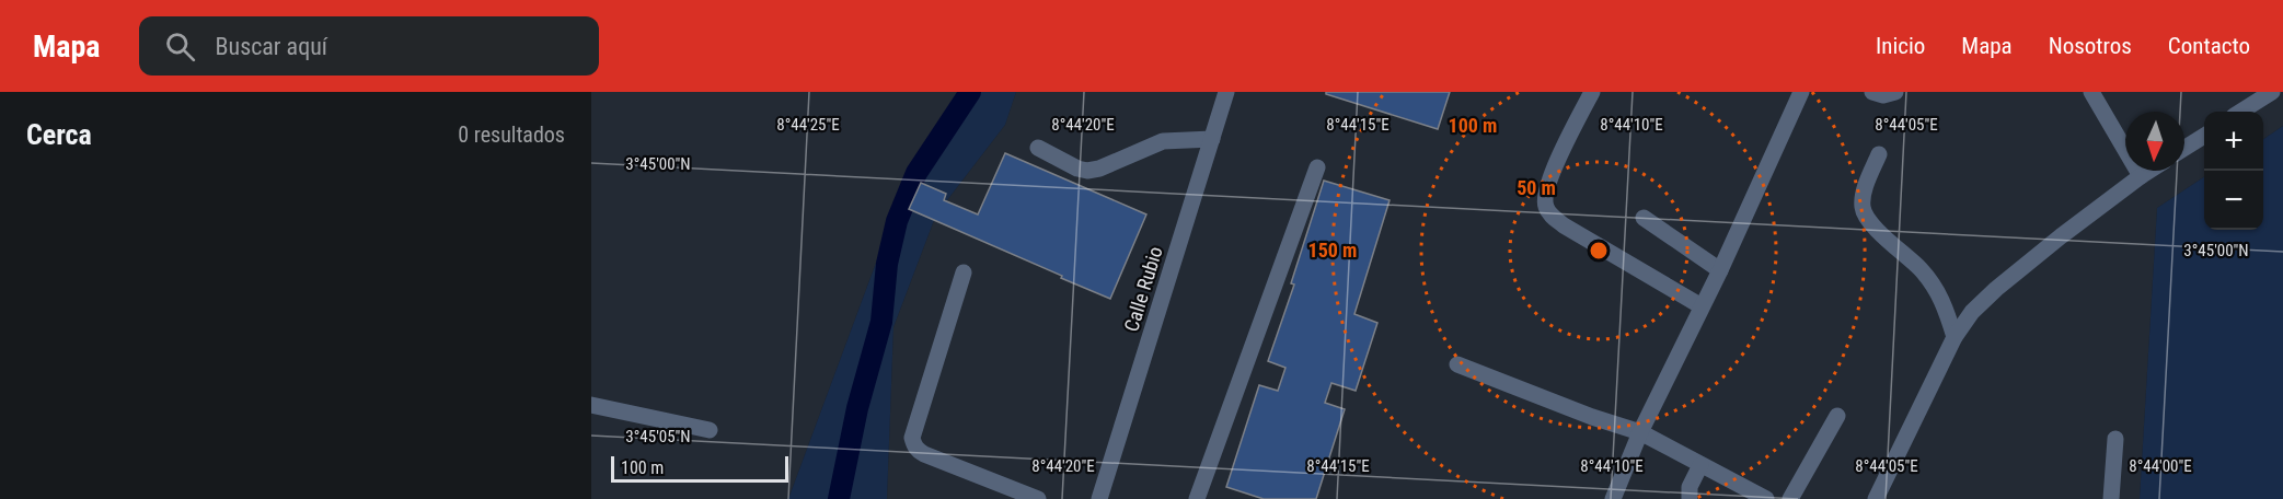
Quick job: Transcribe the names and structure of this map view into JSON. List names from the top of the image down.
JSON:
{
  "streets": {
    "street": ["Calle Rubio"]
  },
  "scale_bar": "100 m",
  "north": "bottom",
  "page": {
    "header": "Mapa",
    "search": "Buscar aquí",
    "nav": [
      "Inicio",
      "Mapa",
      "Nosotros",
      "Contacto"
    ],
    "heading": ["Cerca", "0 resultados"],
    "map_buttons": ["+", "−"],
    "scale": "100 m"
  },
  "coordinates": [
    "8°44'25\"E",
    "8°44'20\"E",
    "8°44'15\"E",
    "8°44'10\"E",
    "8°44'05\"E",
    "3°45'00\"N",
    "3°45'05\"N",
    "8°44'00\"E"
  ],
  "rings": ["100 m", "50 m", "150 m"]
}
